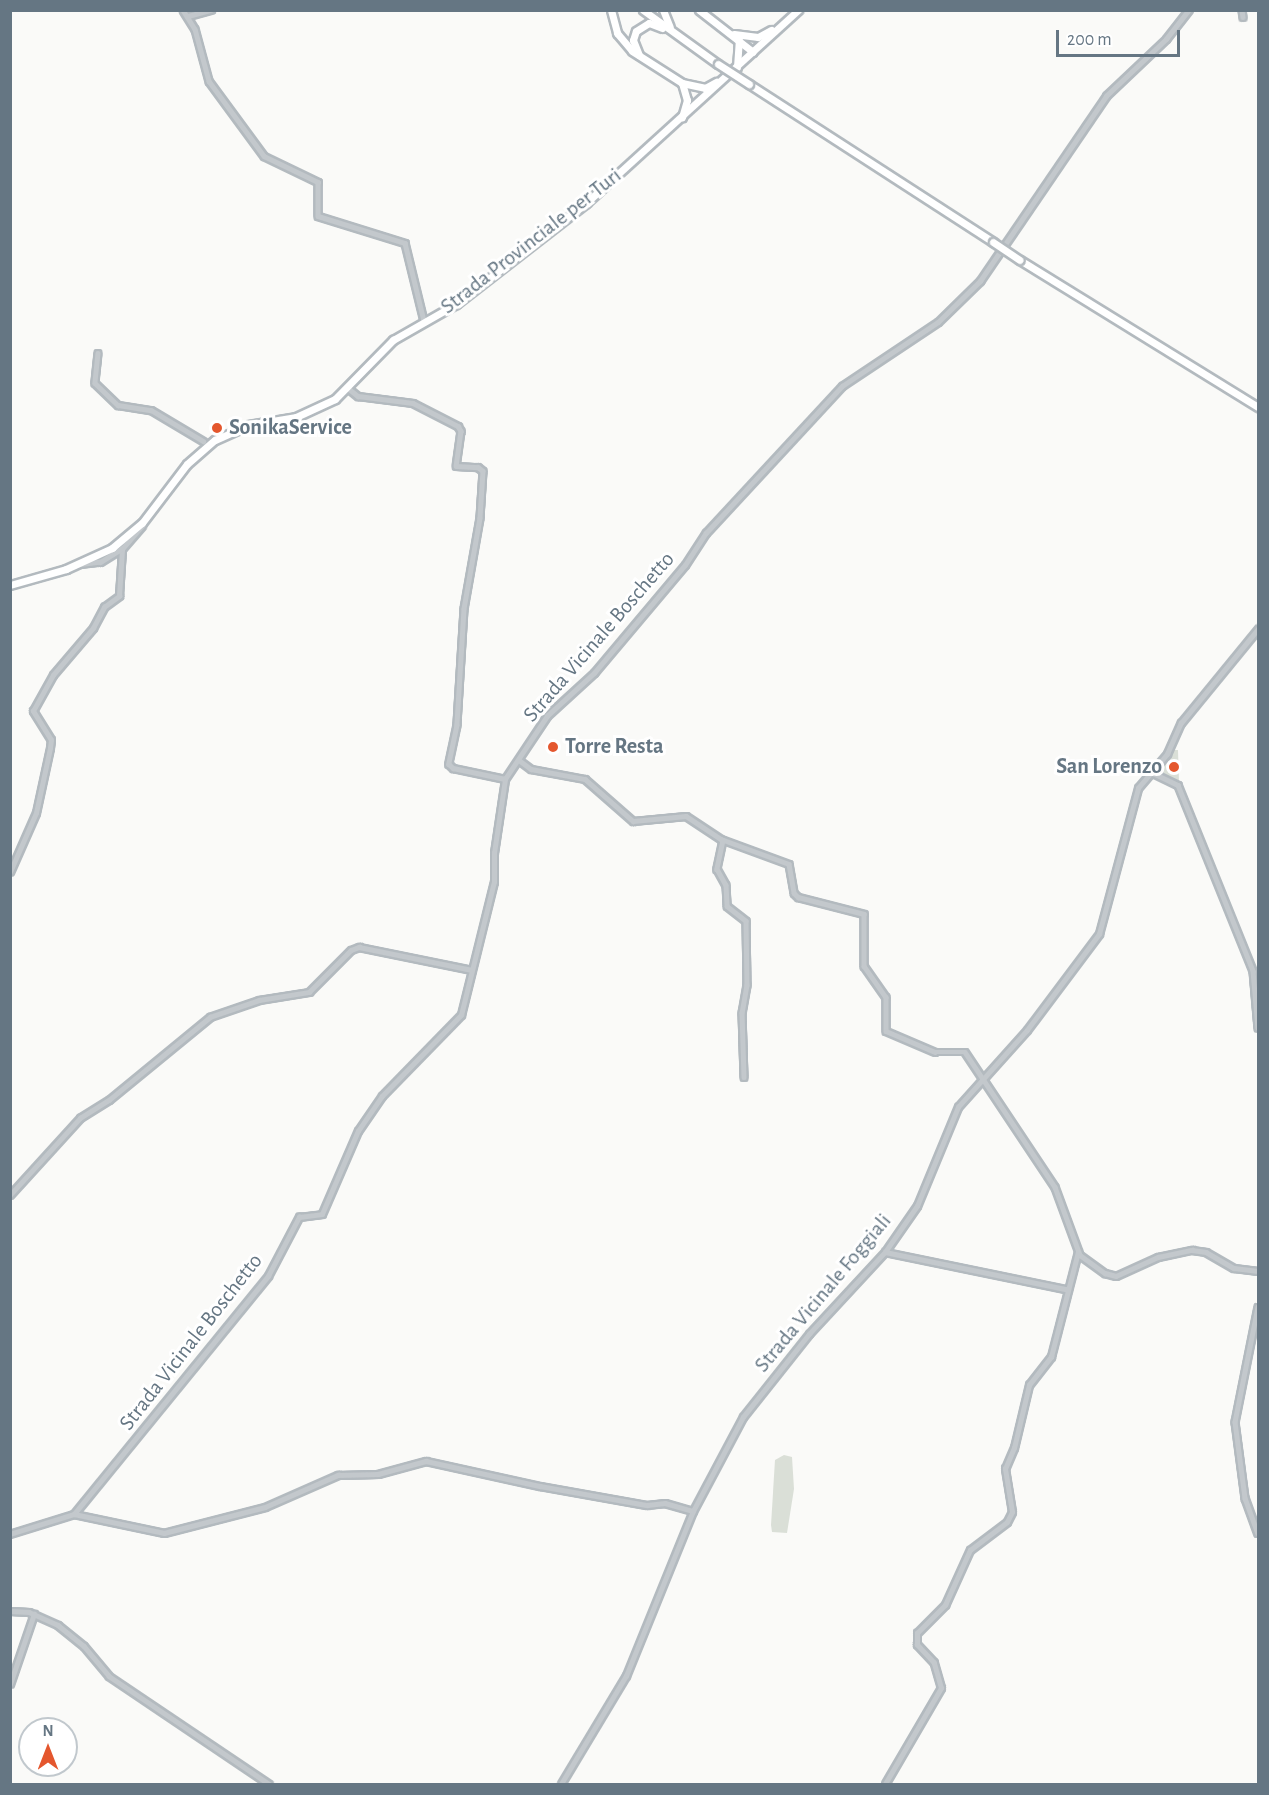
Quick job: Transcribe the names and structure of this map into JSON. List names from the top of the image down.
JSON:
{
  "streets": {
    "main road": ["Strada Provinciale per Turi"],
    "street": ["Strada Vicinale Boschetto", "Strada Vicinale Foggiali"]
  },
  "places": ["SonikaService", "Torre Resta", "San Lorenzo"],
  "scale_bar": "200 m",
  "north": "top"
}
